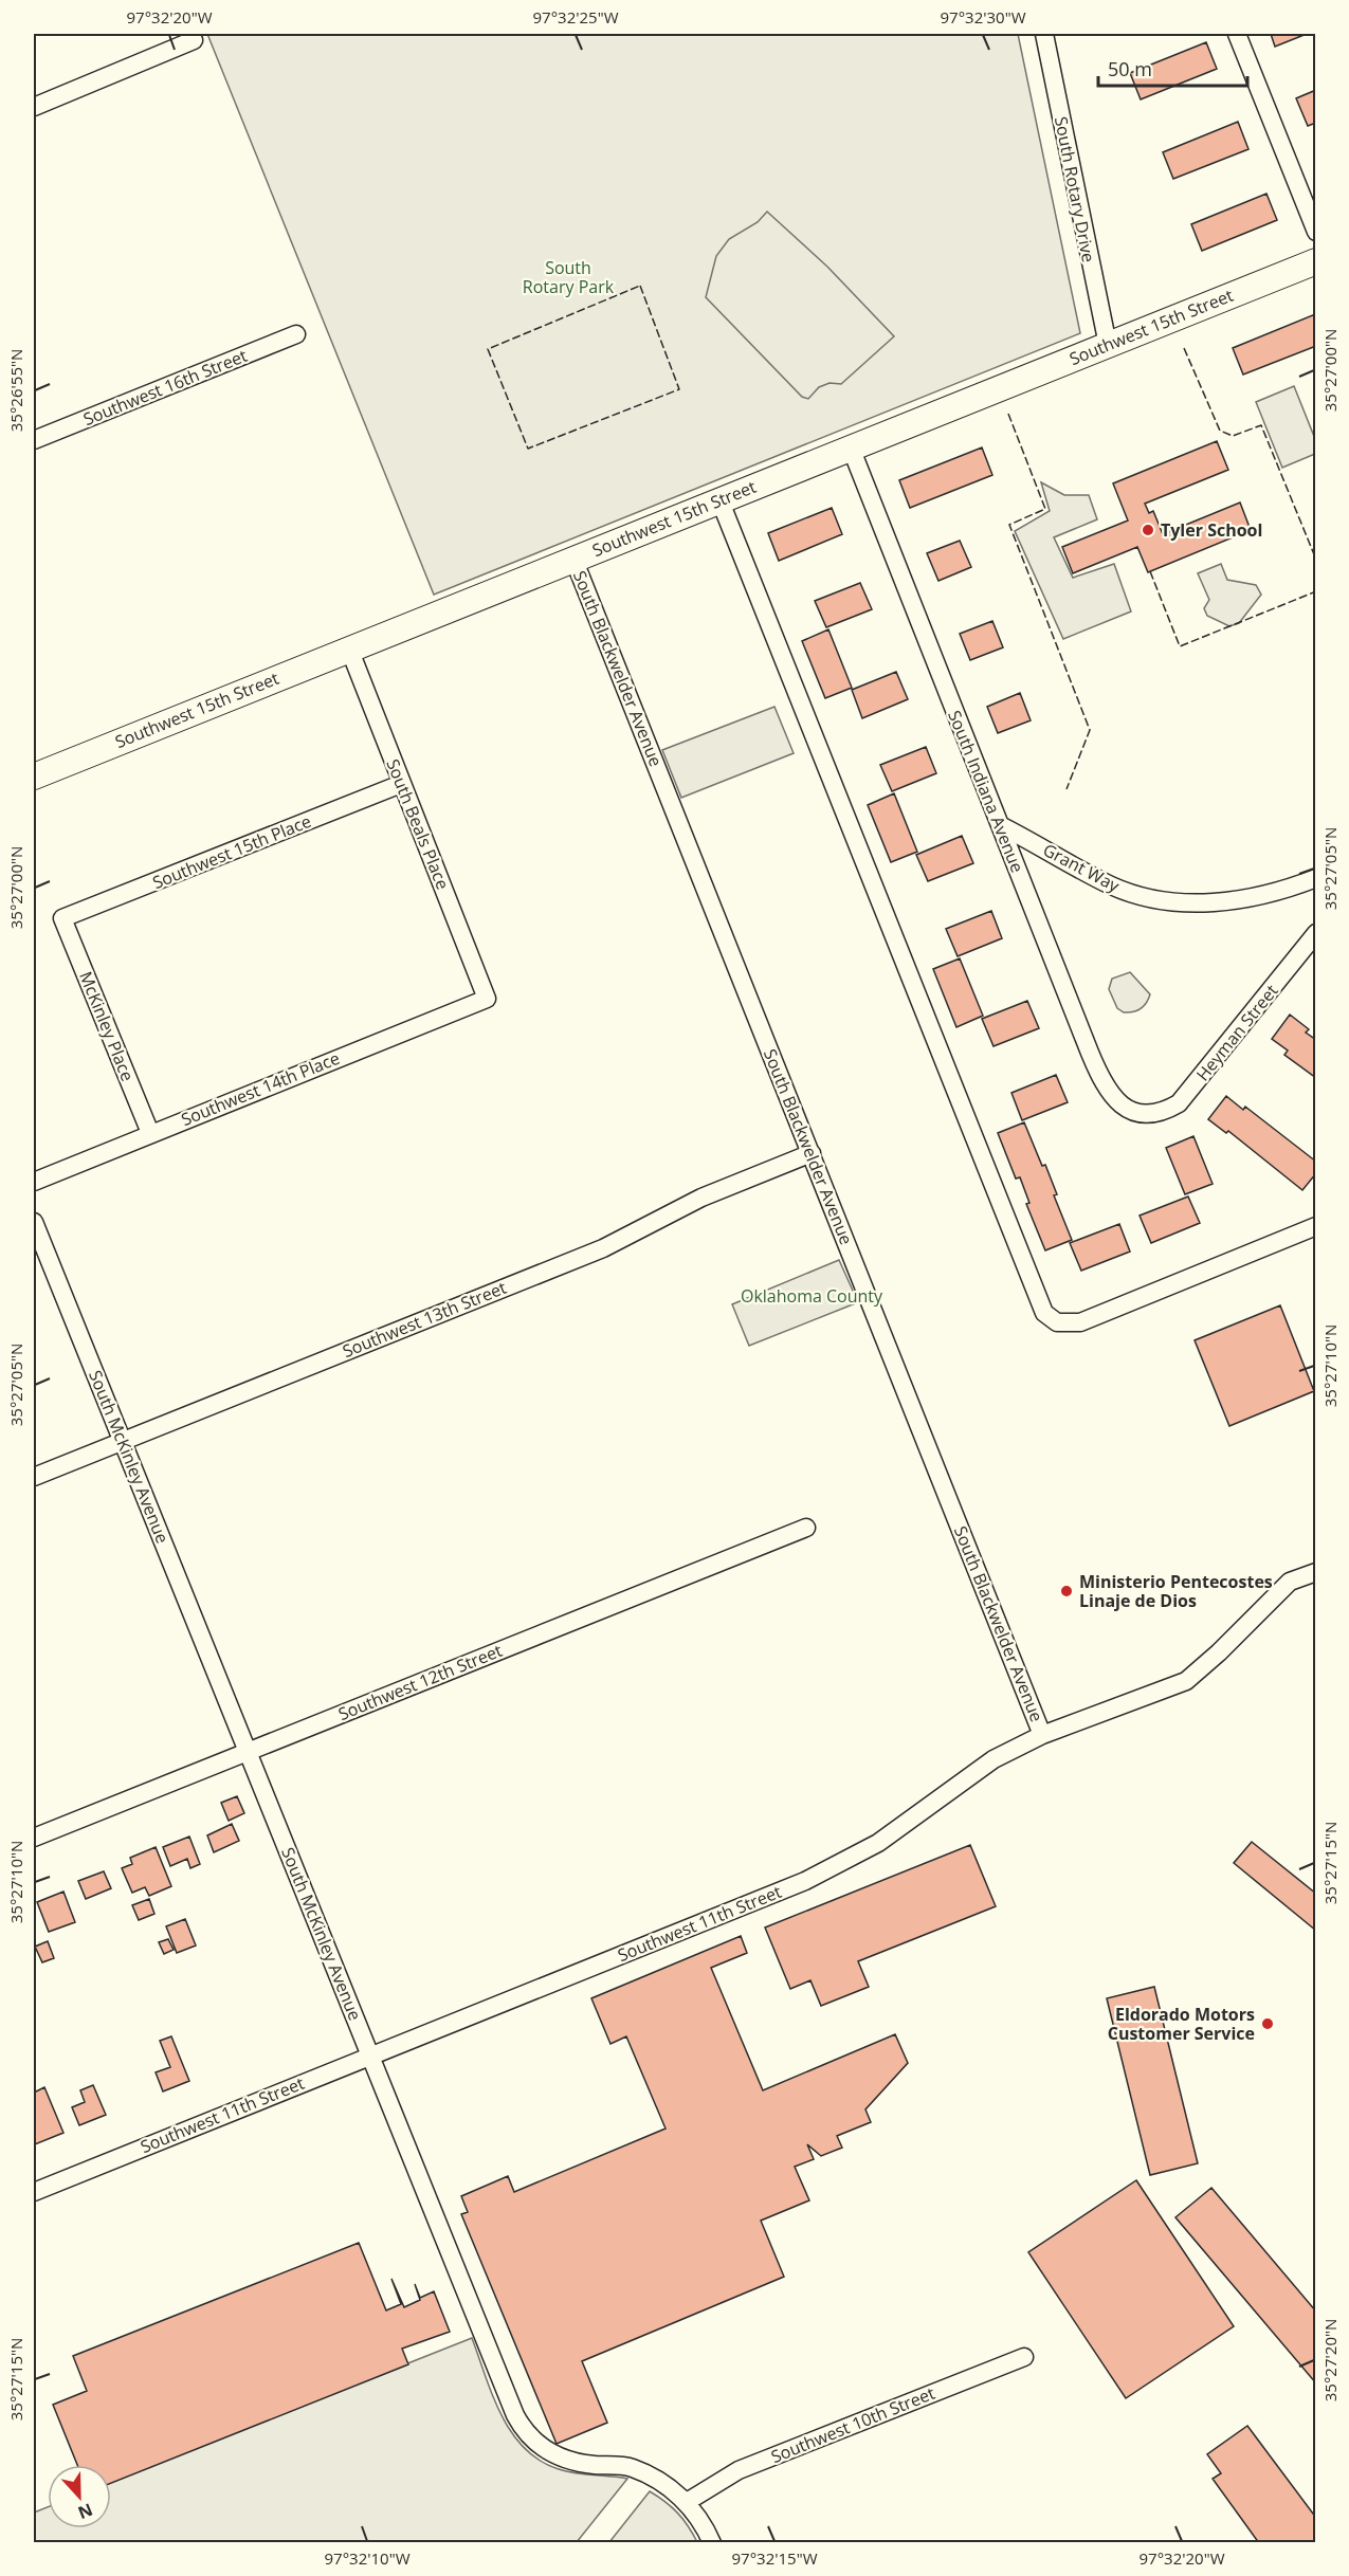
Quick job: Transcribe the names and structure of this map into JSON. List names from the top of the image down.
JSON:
{
  "streets": {
    "street": [
      "South Rotary Drive",
      "Southwest 15th Street",
      "Southwest 16th Street",
      "South Blackwelder Avenue",
      "South Indiana Avenue",
      "South Beals Place",
      "Southwest 15th Place",
      "Grant Way",
      "McKinley Place",
      "Heyman Street",
      "Southwest 14th Place",
      "Southwest 13th Street",
      "South McKinley Avenue",
      "Southwest 12th Street",
      "Southwest 11th Street",
      "Southwest 10th Street"
    ]
  },
  "crossings": [
    ["South Rotary Drive", "Southwest 15th Street"],
    ["Southwest 15th Street", "South Blackwelder Avenue"],
    ["Southwest 15th Street", "South Indiana Avenue"],
    ["Southwest 15th Street", "South Beals Place"],
    ["South Blackwelder Avenue", "Southwest 13th Street"],
    ["South Blackwelder Avenue", "Southwest 11th Street"],
    ["South Indiana Avenue", "Grant Way"],
    ["South Indiana Avenue", "Heyman Street"],
    ["South Beals Place", "Southwest 15th Place"],
    ["South Beals Place", "Southwest 14th Place"],
    ["Southwest 15th Place", "McKinley Place"],
    ["McKinley Place", "Southwest 14th Place"],
    ["Southwest 13th Street", "South McKinley Avenue"],
    ["South McKinley Avenue", "Southwest 12th Street"],
    ["South McKinley Avenue", "Southwest 11th Street"],
    ["South McKinley Avenue", "Southwest 10th Street"]
  ],
  "parks": ["South Rotary Park", "Oklahoma County"],
  "places": ["Tyler School", "Ministerio Pentecostes Linaje de Dios", "Eldorado Motors Customer Service"],
  "scale_bar": "50 m",
  "north": "bottom",
  "coordinates": [
    "97°32'20\"W",
    "97°32'25\"W",
    "97°32'30\"W",
    "35°27'00\"N",
    "35°26'55\"N",
    "35°27'05\"N",
    "35°27'10\"N",
    "35°27'15\"N",
    "35°27'20\"N",
    "97°32'10\"W",
    "97°32'15\"W"
  ]
}
